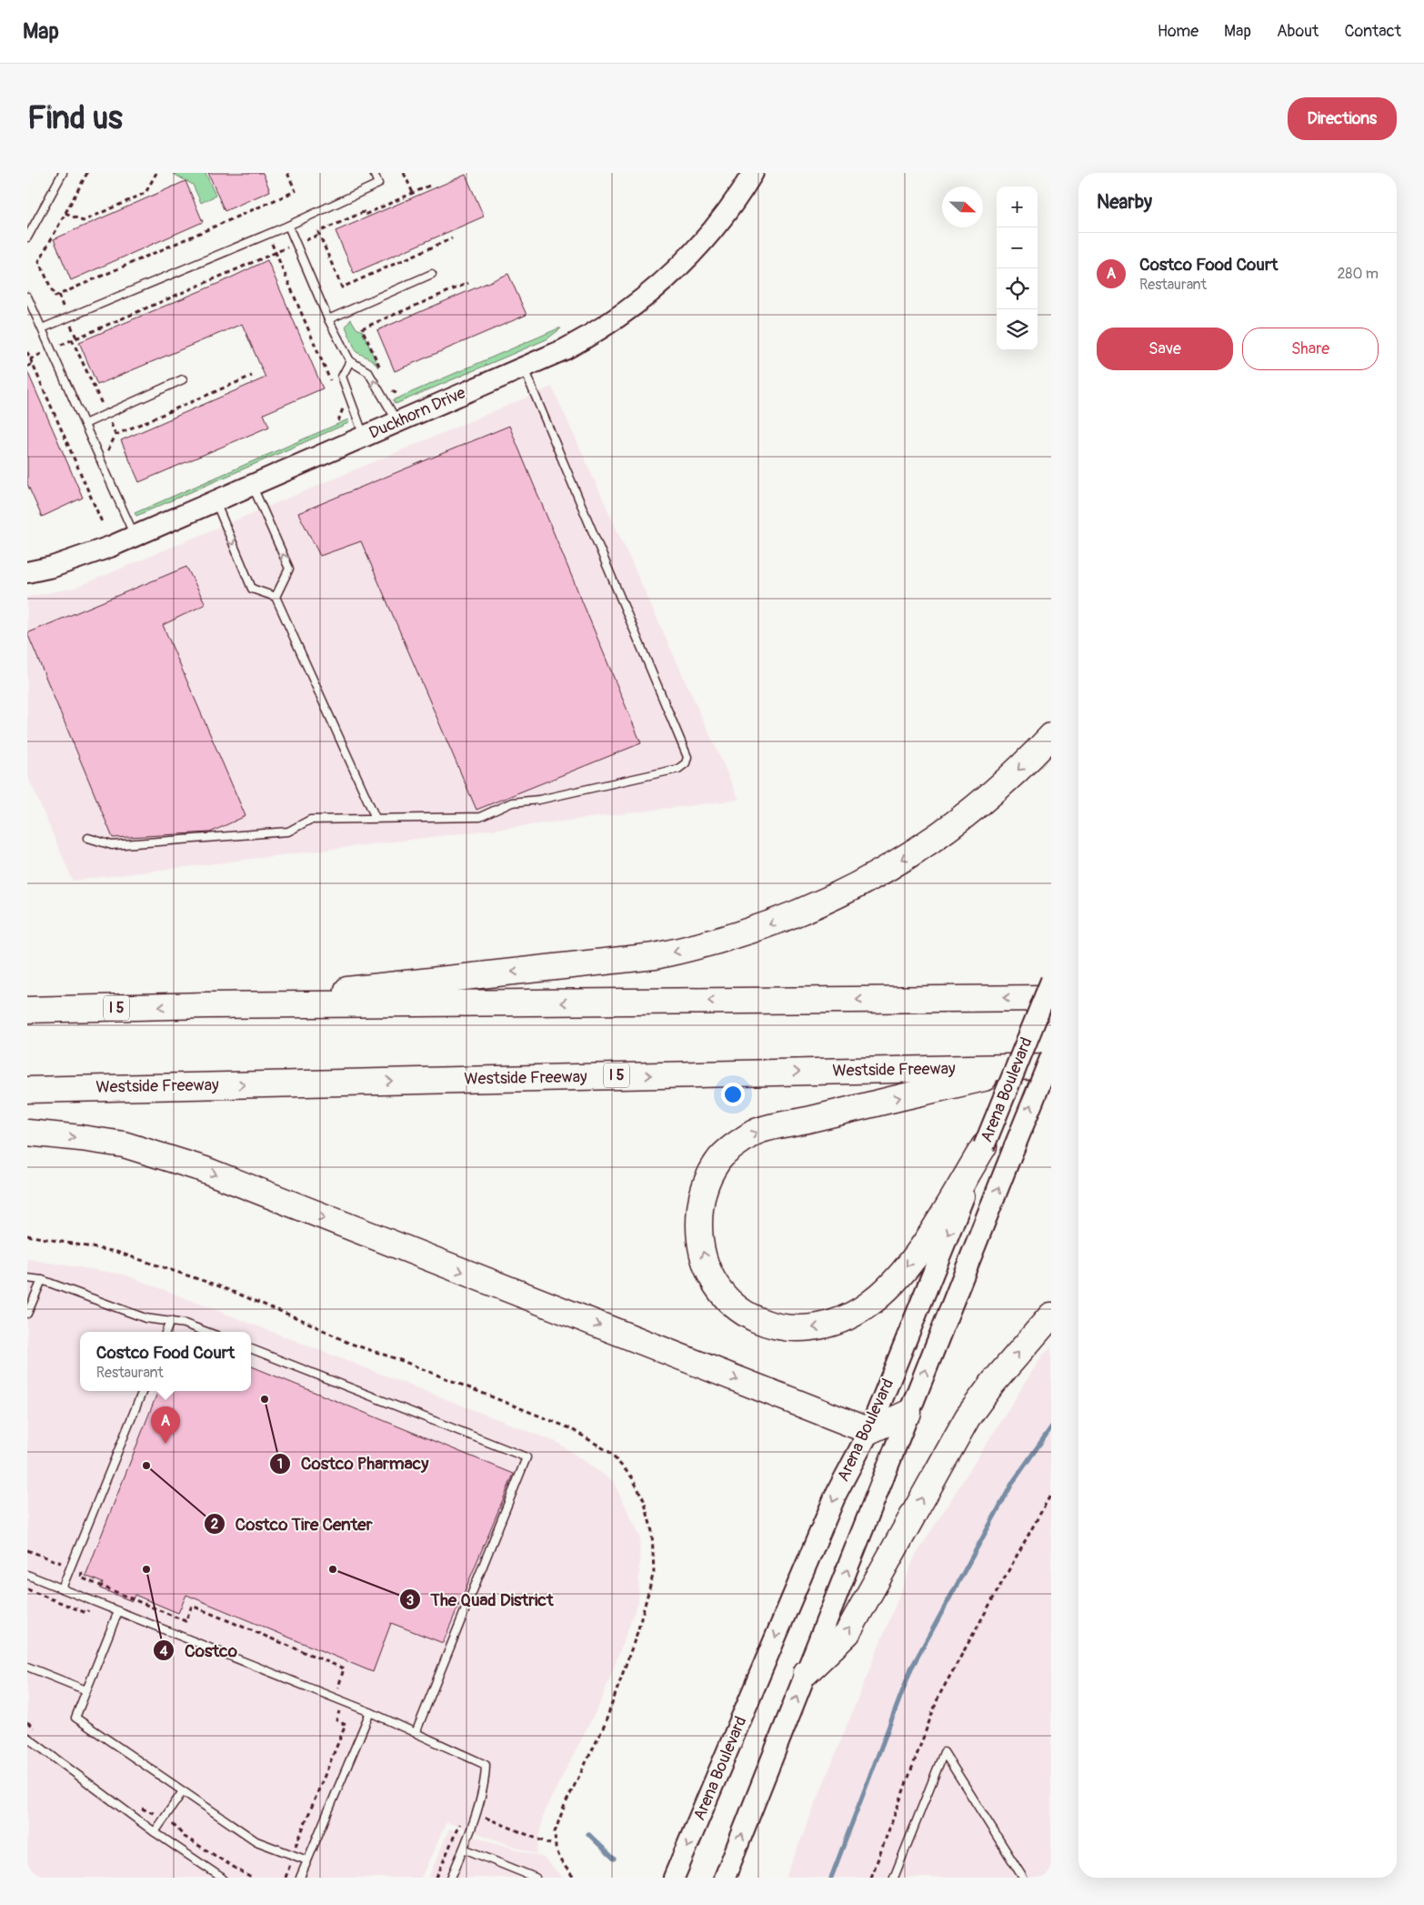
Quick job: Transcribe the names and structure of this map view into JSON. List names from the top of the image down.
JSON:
{
  "streets": {
    "highway": ["I 5", "Westside Freeway"],
    "main road": ["Duckhorn Drive", "Arena Boulevard"]
  },
  "crossings": [
    ["Westside Freeway", "Arena Boulevard"]
  ],
  "places": [
    "Costco Pharmacy",
    "Costco Tire Center",
    "Costco",
    "The Quad District"
  ],
  "north": "right",
  "page": {
    "header": "Map",
    "nav": [
      "Home",
      "Map",
      "About",
      "Contact"
    ],
    "buttons": [
      "Directions",
      ["Save", "Share"]
    ],
    "title": "Find us",
    "heading": "Nearby",
    "map_buttons": ["+", "−"],
    "list": [
      {
        "mark": "A",
        "name": "Costco Food Court",
        "note": "Restaurant",
        "value": "280 m"
      }
    ],
    "popup": ["Costco Food Court", "Restaurant"],
    "pins": "A"
  }
}
